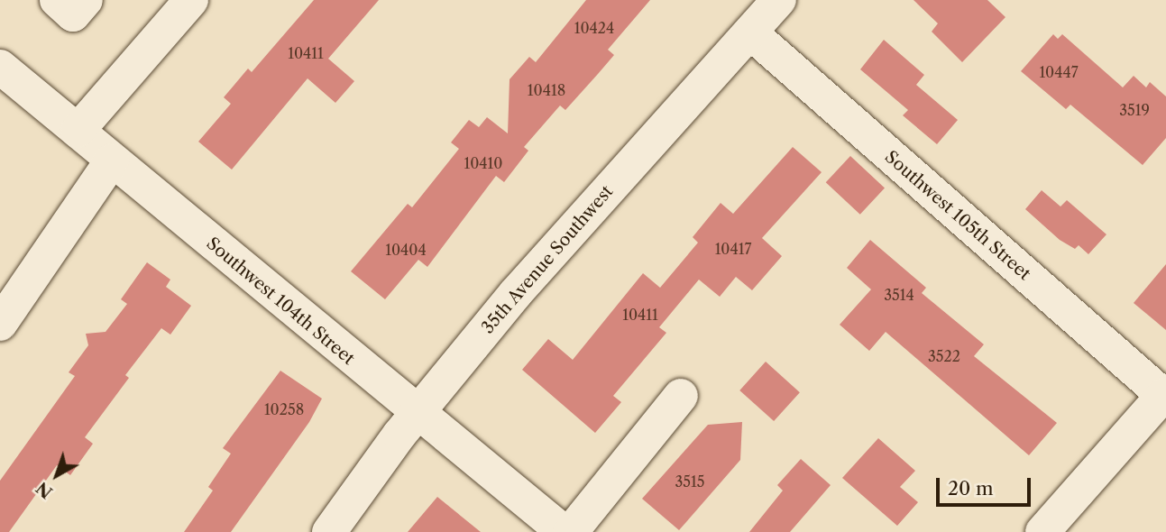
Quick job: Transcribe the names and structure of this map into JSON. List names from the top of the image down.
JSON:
{
  "streets": {
    "street": ["Southwest 105th Street", "35th Avenue Southwest", "Southwest 104th Street"]
  },
  "crossings": [
    ["Southwest 105th Street", "35th Avenue Southwest"],
    ["35th Avenue Southwest", "Southwest 104th Street"]
  ],
  "house_numbers": [
    "10424",
    "10411",
    "10447",
    "10418",
    "3519",
    "10410",
    "10417",
    "10404",
    "3514",
    "10411",
    "3522",
    "10258",
    "3515"
  ],
  "scale_bar": "20 m",
  "north": "bottom left"
}
